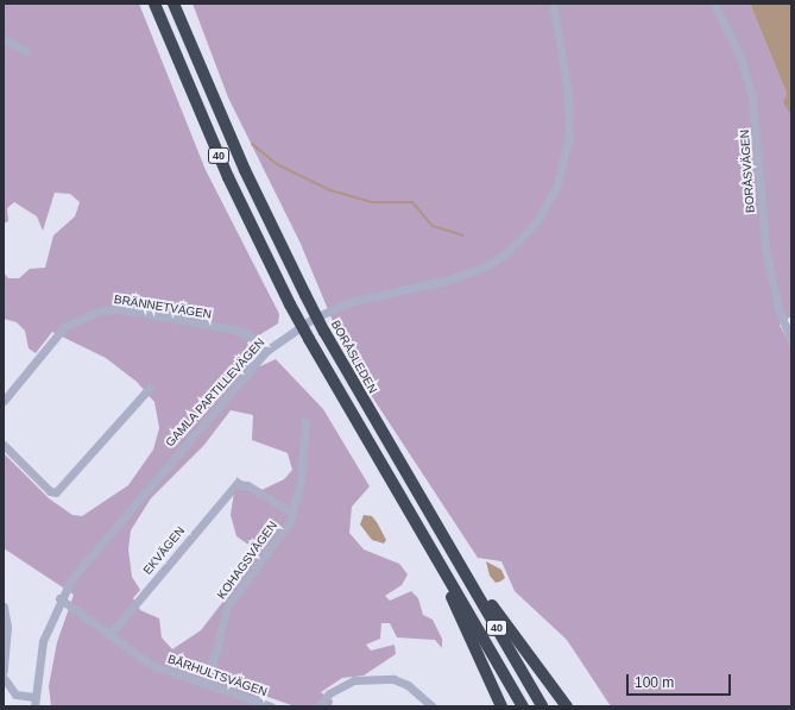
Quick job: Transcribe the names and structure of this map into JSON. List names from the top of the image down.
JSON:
{
  "streets": {
    "highway": ["40", "BORÅSLEDEN"],
    "street": [
      "BORÅSVÄGEN",
      "BRÄNNETVÄGEN",
      "GAMLA PARTILLEVÄGEN",
      "EKVÄGEN",
      "KOHAGSVÄGEN",
      "BÅRHULTSVÄGEN"
    ]
  },
  "crossings": [
    ["BRÄNNETVÄGEN", "GAMLA PARTILLEVÄGEN"],
    ["EKVÄGEN", "KOHAGSVÄGEN"],
    ["EKVÄGEN", "BÅRHULTSVÄGEN"],
    ["KOHAGSVÄGEN", "BÅRHULTSVÄGEN"]
  ],
  "scale_bar": "100 m"
}
